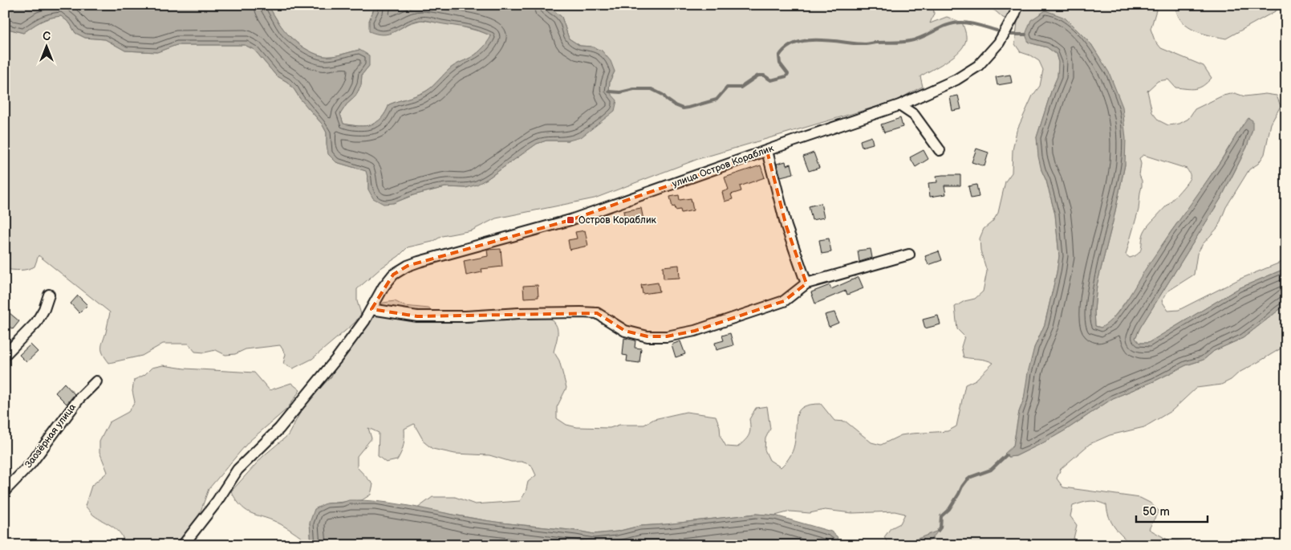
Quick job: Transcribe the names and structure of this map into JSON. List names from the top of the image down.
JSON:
{
  "streets": {
    "street": ["улица Остров Кораблик", "Заозёрная улица"]
  },
  "places": {
    "transit": ["Остров Кораблик"]
  },
  "scale_bar": "50 m",
  "north": "top"
}
